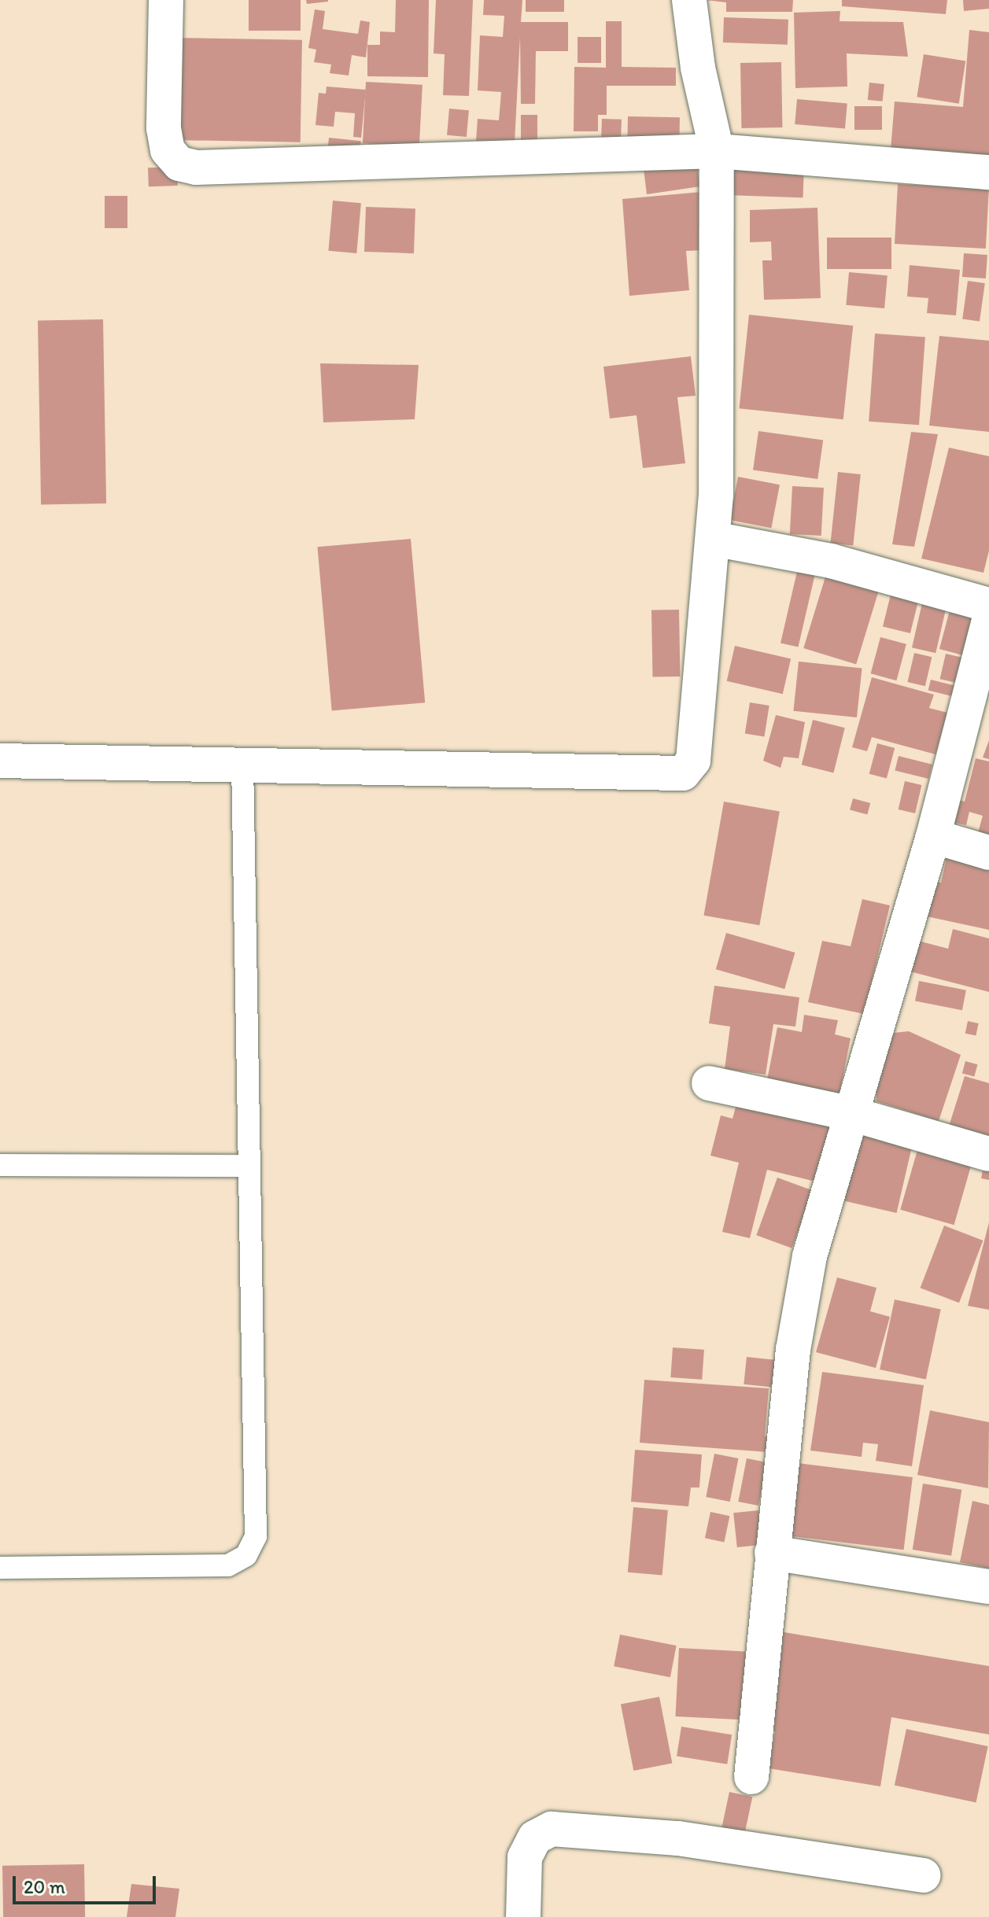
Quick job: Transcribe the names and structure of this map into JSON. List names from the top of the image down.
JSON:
{
  "scale_bar": "20 m"
}
